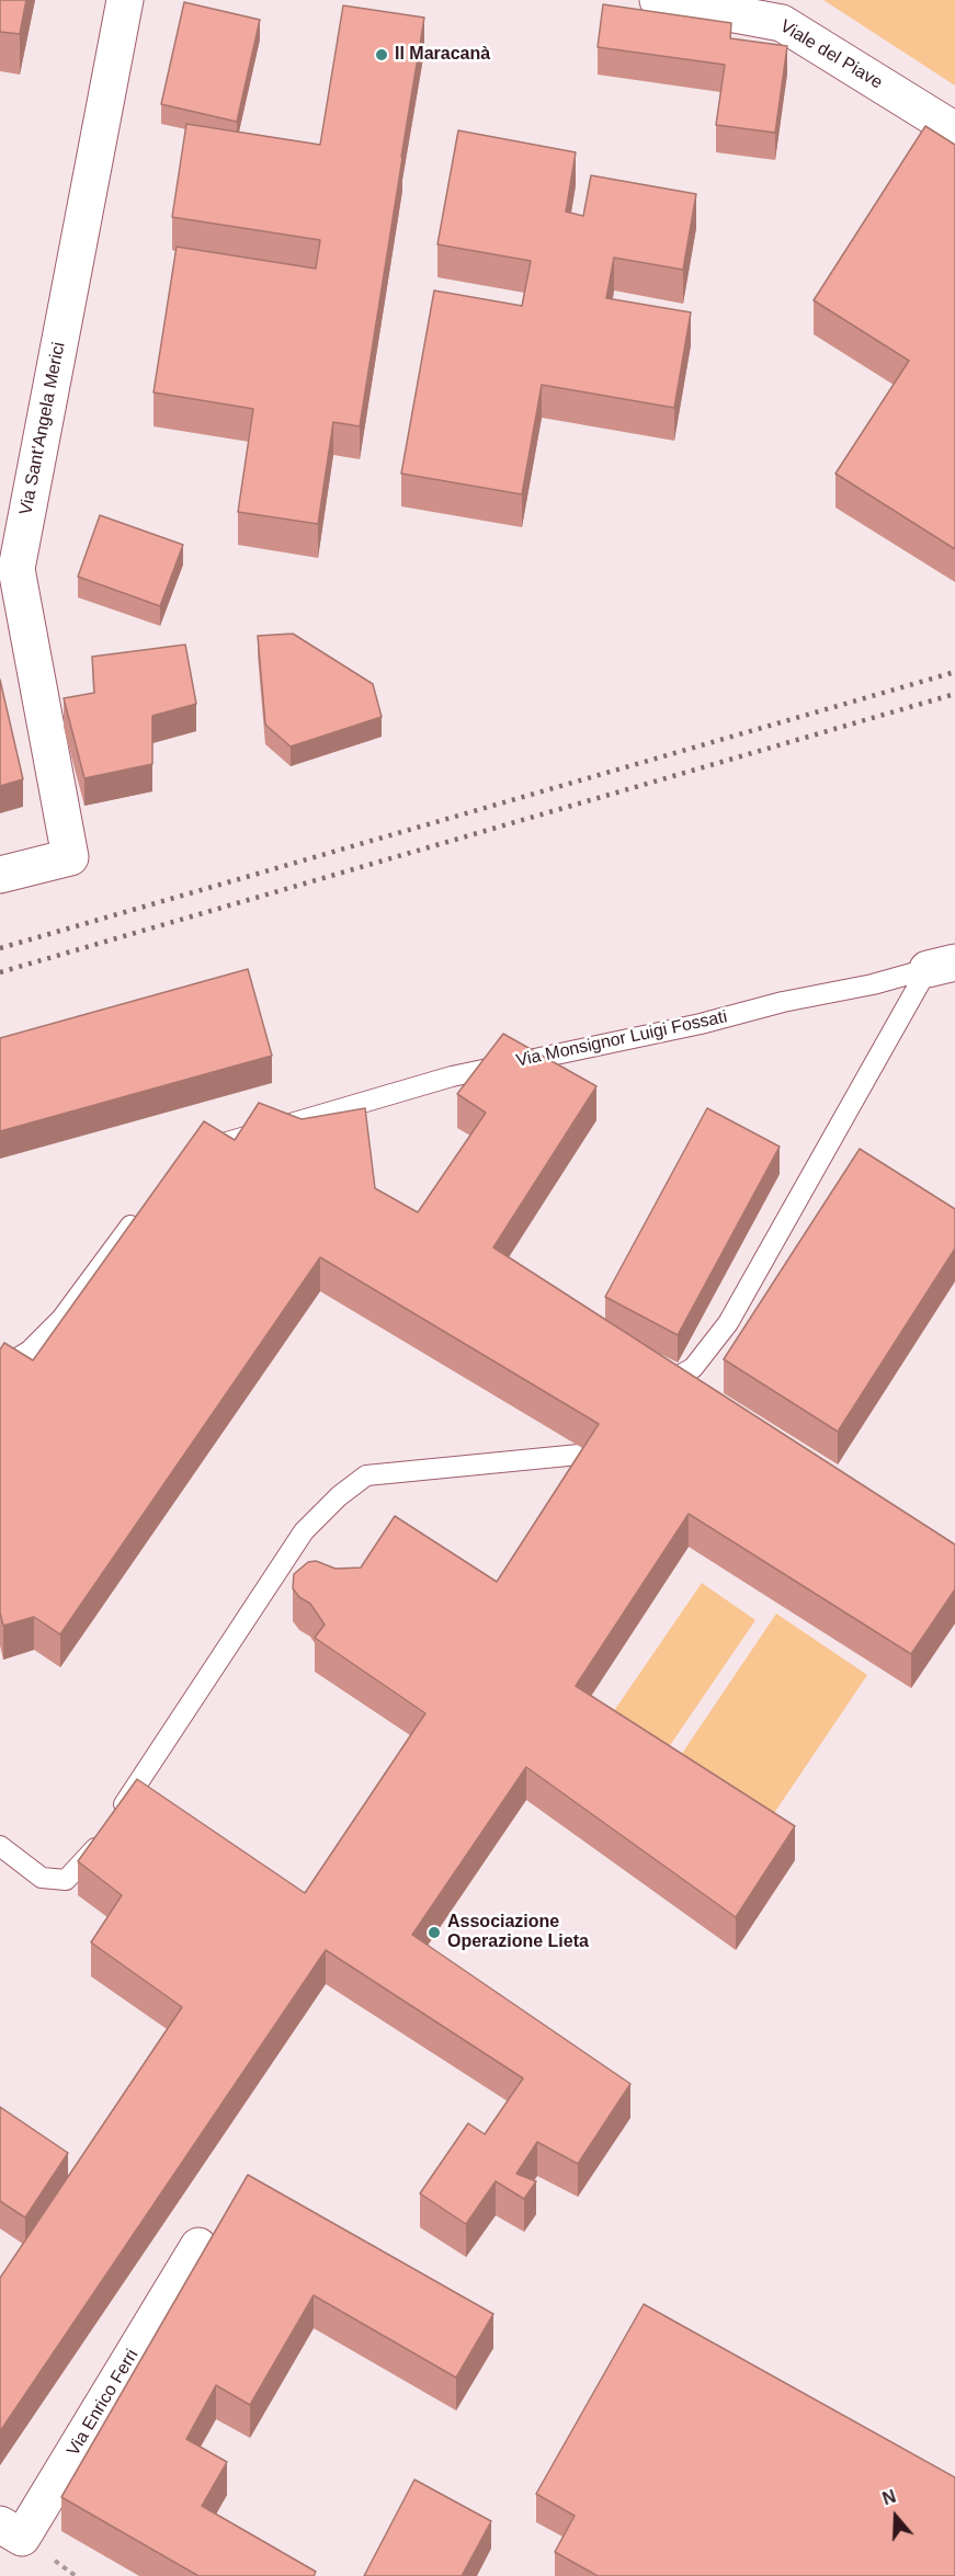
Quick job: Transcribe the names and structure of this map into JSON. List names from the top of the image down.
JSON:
{
  "streets": {
    "street": ["Viale del Piave", "Via Sant'Angela Merici", "Via Enrico Ferri"],
    "lane": ["Via Monsignor Luigi Fossati"]
  },
  "places": ["Il Maracanà", "Associazione Operazione Lieta"],
  "north": "top"
}
